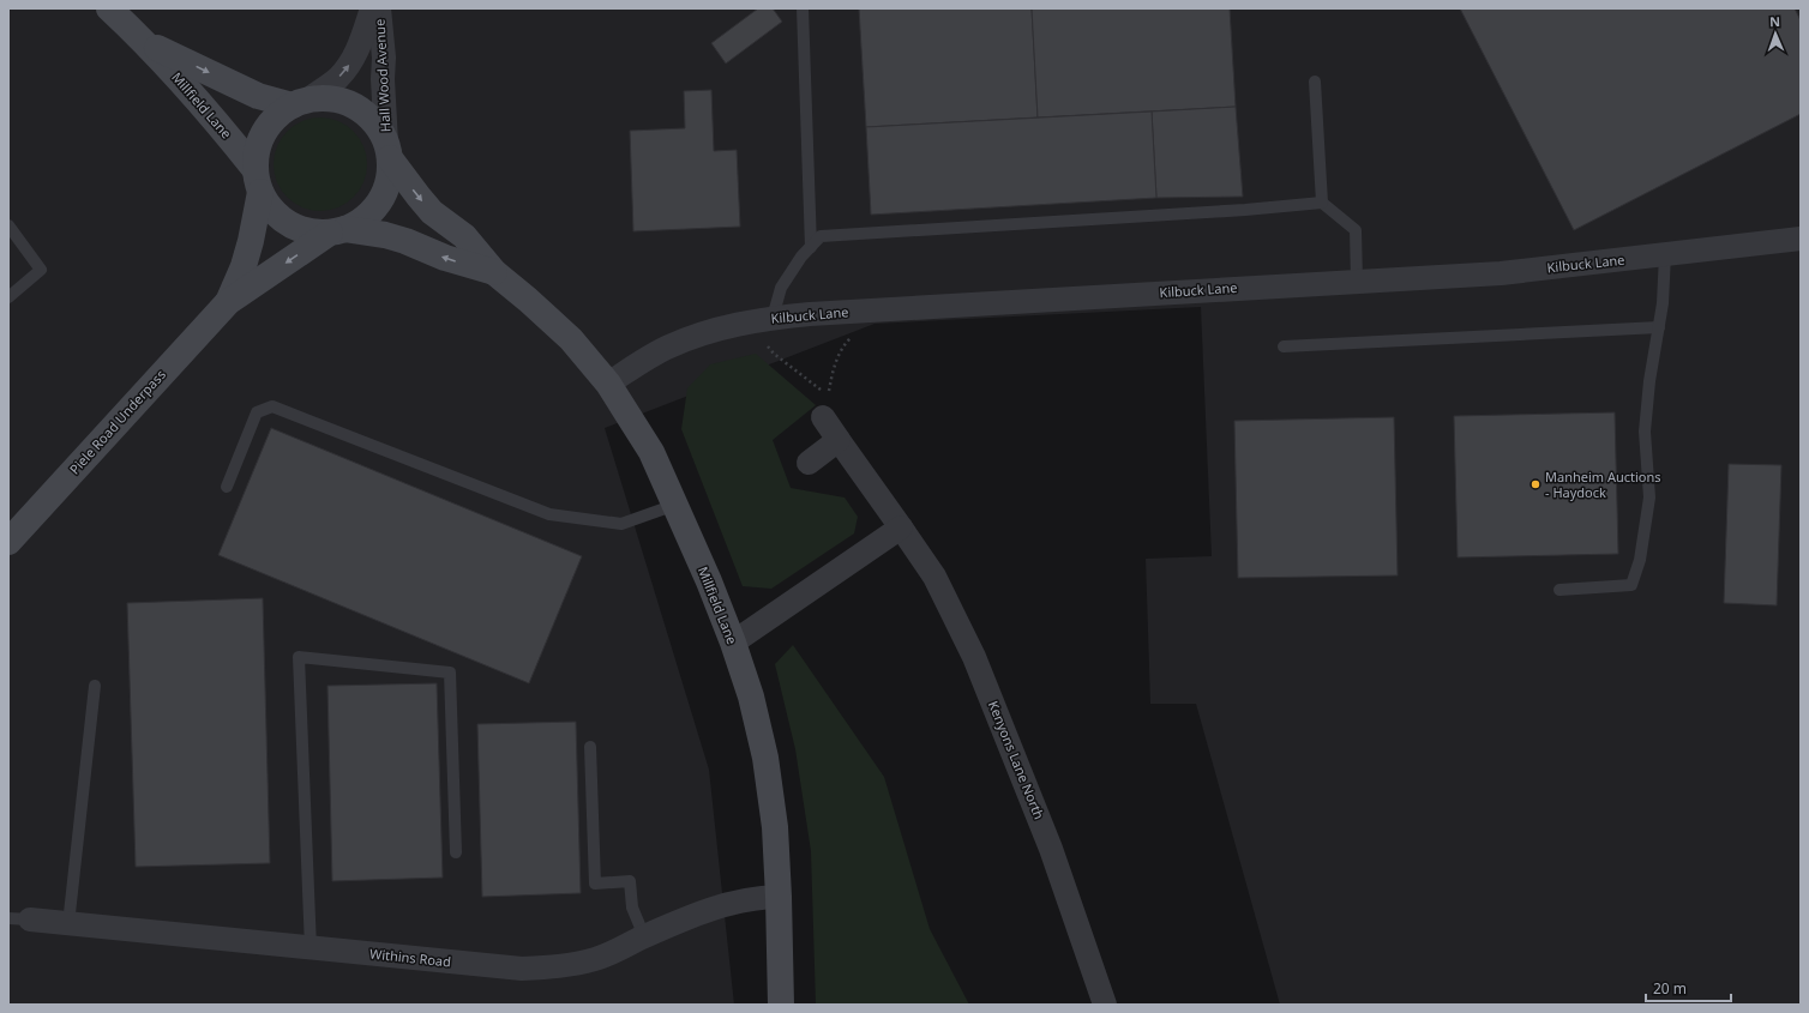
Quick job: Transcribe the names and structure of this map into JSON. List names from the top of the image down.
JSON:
{
  "streets": {
    "street": [
      "Hall Wood Avenue",
      "Millfield Lane",
      "Kilbuck Lane",
      "Piele Road Underpass",
      "Kenyons Lane North",
      "Withins Road"
    ]
  },
  "crossings": [
    ["Hall Wood Avenue", "Millfield Lane"],
    ["Hall Wood Avenue", "Piele Road Underpass"],
    ["Millfield Lane", "Kilbuck Lane"],
    ["Millfield Lane", "Piele Road Underpass"],
    ["Millfield Lane", "Withins Road"]
  ],
  "one_way": ["Hall Wood Avenue"],
  "places": ["Manheim Auctions - Haydock"],
  "scale_bar": "20 m",
  "north": "top"
}
